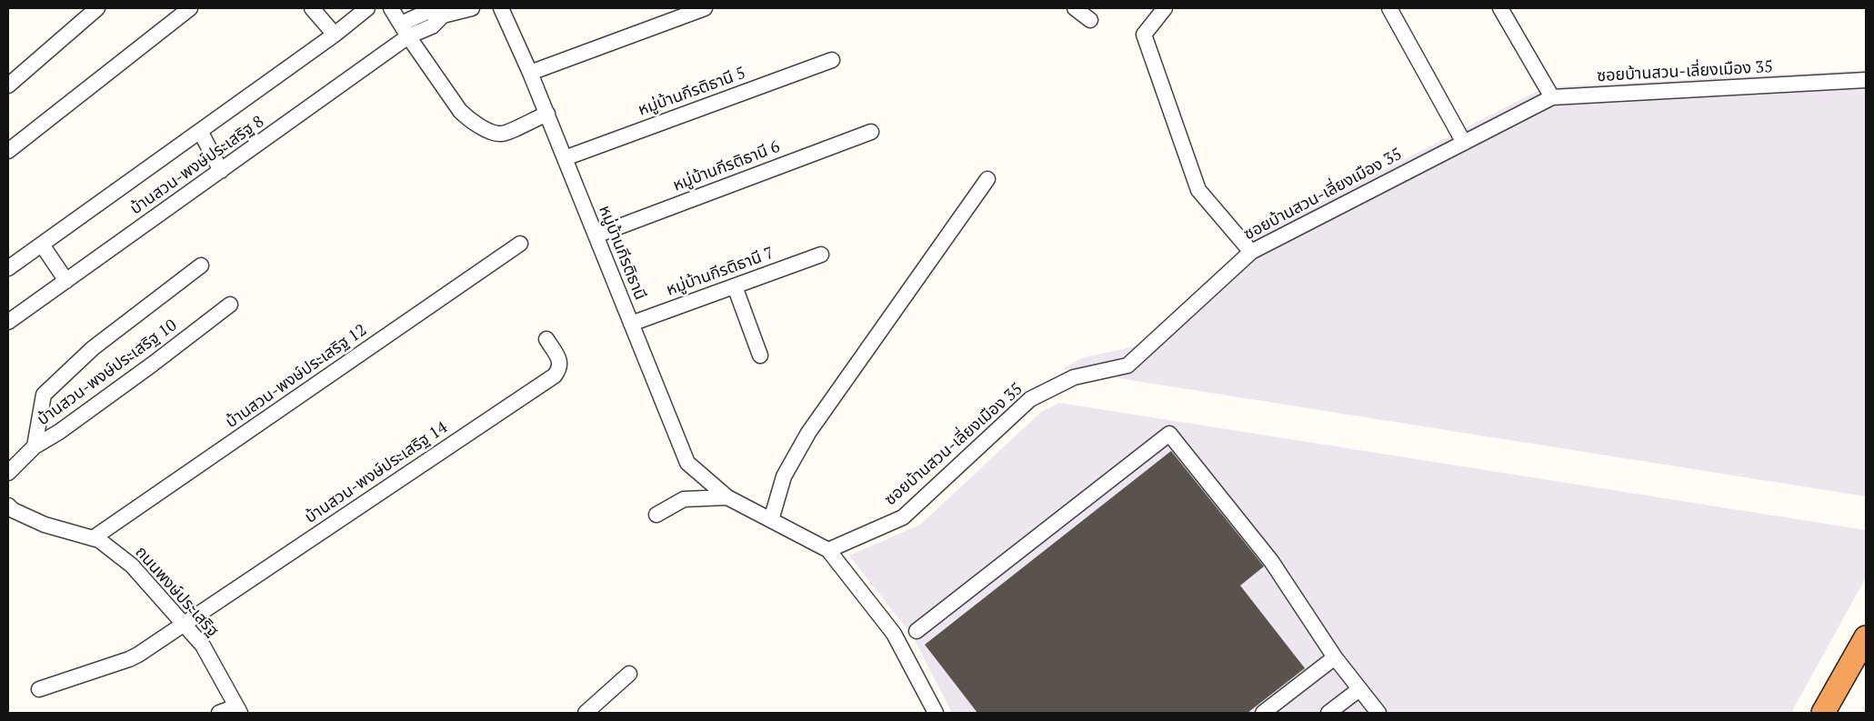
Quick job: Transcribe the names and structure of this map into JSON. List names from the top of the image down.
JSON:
{
  "streets": {
    "street": [
      "ซอยบ้านสวน-เลี่ยงเมือง 35",
      "หมู่บ้านกีรติธานี 5",
      "บ้านสวน-พงษ์ประเสริฐ 8",
      "หมู่บ้านกีรติธานี 6",
      "หมู่บ้านกีรติธานี",
      "หมู่บ้านกีรติธานี 7",
      "บ้านสวน-พงษ์ประเสริฐ 10",
      "บ้านสวน-พงษ์ประเสริฐ 12",
      "บ้านสวน-พงษ์ประเสริฐ 14",
      "ถนนพงษ์ประเสริฐ"
    ]
  },
  "crossings": [
    ["ซอยบ้านสวน-เลี่ยงเมือง 35", "หมู่บ้านกีรติธานี"],
    ["หมู่บ้านกีรติธานี 5", "หมู่บ้านกีรติธานี"],
    ["หมู่บ้านกีรติธานี 6", "หมู่บ้านกีรติธานี"],
    ["หมู่บ้านกีรติธานี", "หมู่บ้านกีรติธานี 7"],
    ["บ้านสวน-พงษ์ประเสริฐ 12", "ถนนพงษ์ประเสริฐ"],
    ["บ้านสวน-พงษ์ประเสริฐ 14", "ถนนพงษ์ประเสริฐ"]
  ]
}
